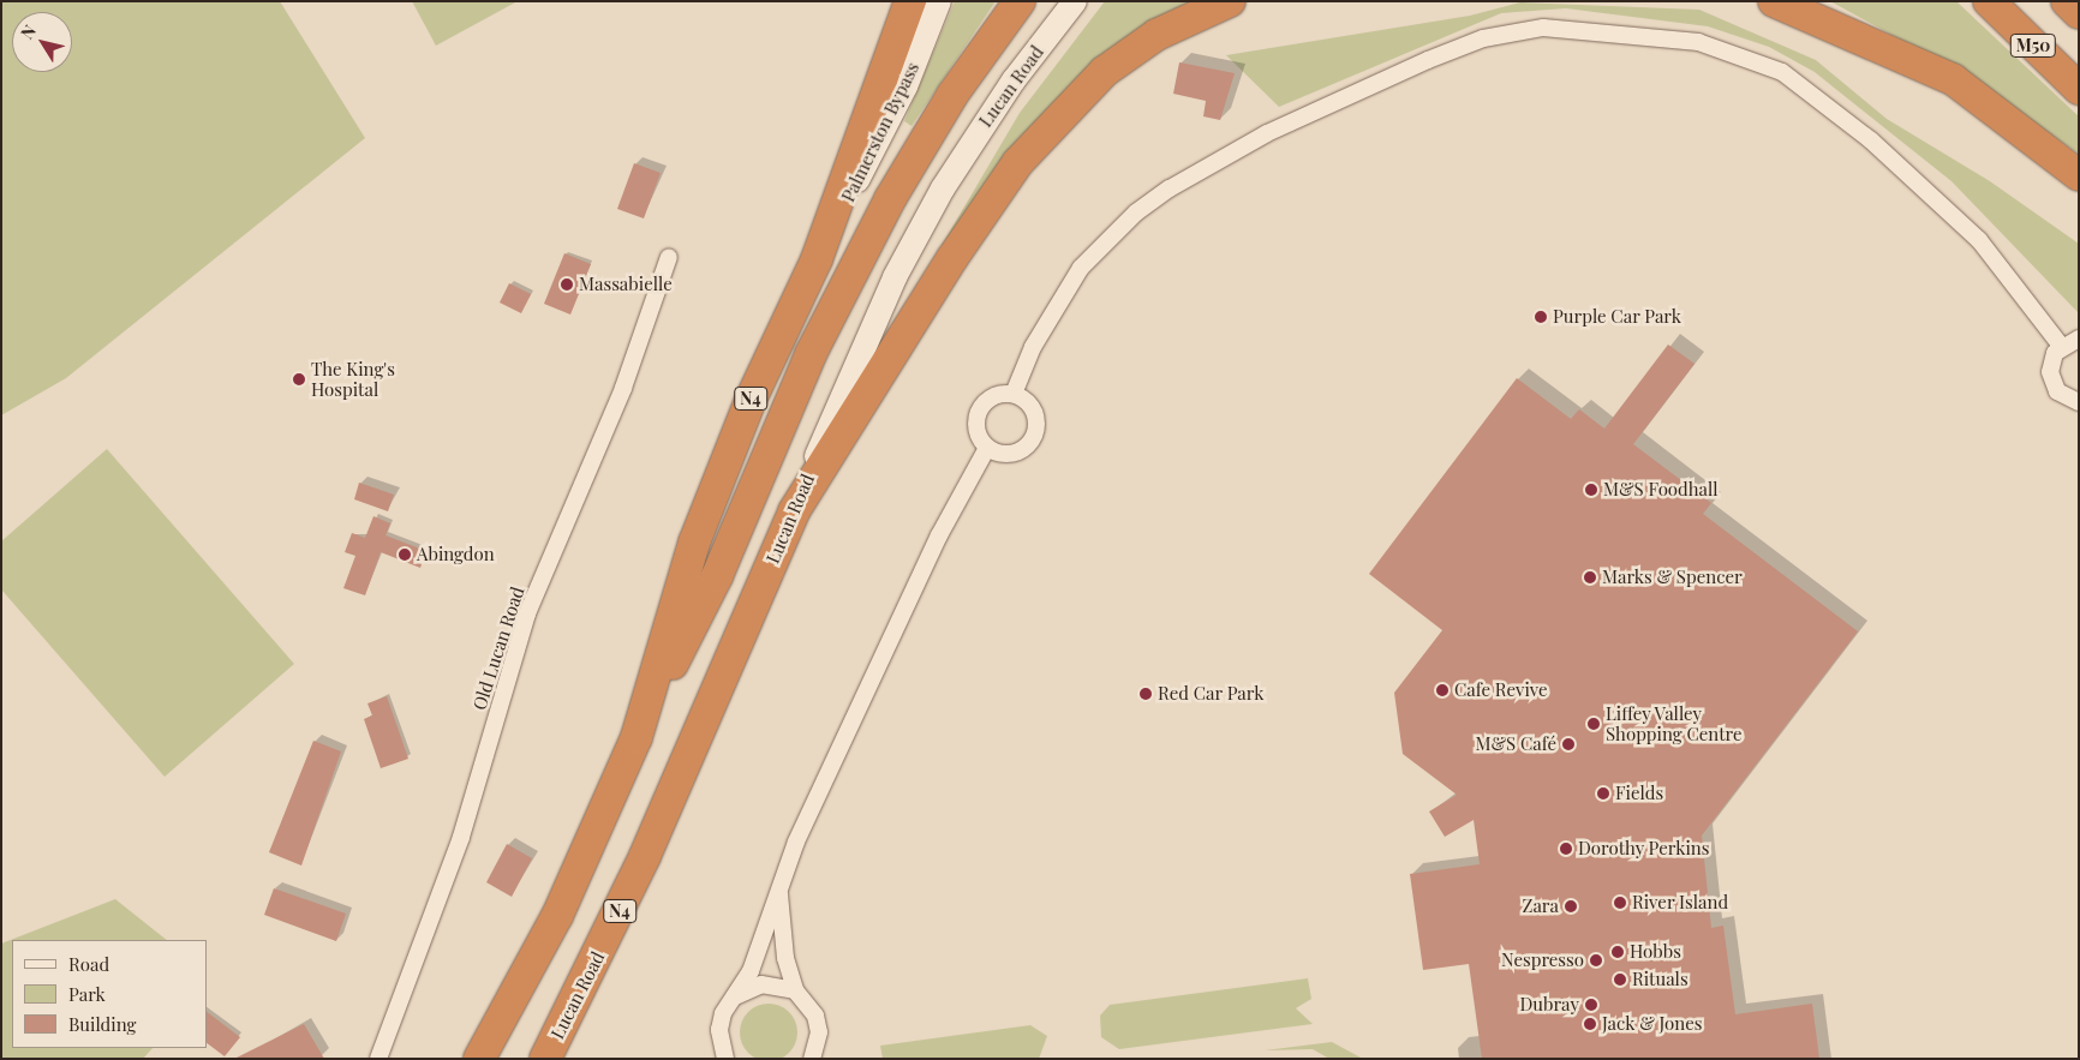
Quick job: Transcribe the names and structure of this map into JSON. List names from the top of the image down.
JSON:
{
  "streets": {
    "highway": ["M50", "Lucan Road", "N4"],
    "main road": ["Palmerston Bypass"],
    "street": ["Old Lucan Road"]
  },
  "crossings": [
    ["Palmerston Bypass", "N4"]
  ],
  "places": [
    "Massabielle",
    "Purple Car Park",
    "The King's Hospital",
    "M&S Foodhall",
    "Abingdon",
    "Marks & Spencer",
    "Cafe Revive",
    "Red Car Park",
    "Liffey Valley Shopping Centre",
    "M&S Café",
    "Fields",
    "Dorothy Perkins",
    "River Island",
    "Zara",
    "Hobbs",
    "Nespresso",
    "Rituals",
    "Dubray",
    "Jack & Jones"
  ],
  "legend": ["Road", "Park", "Building"],
  "north": "top left"
}
